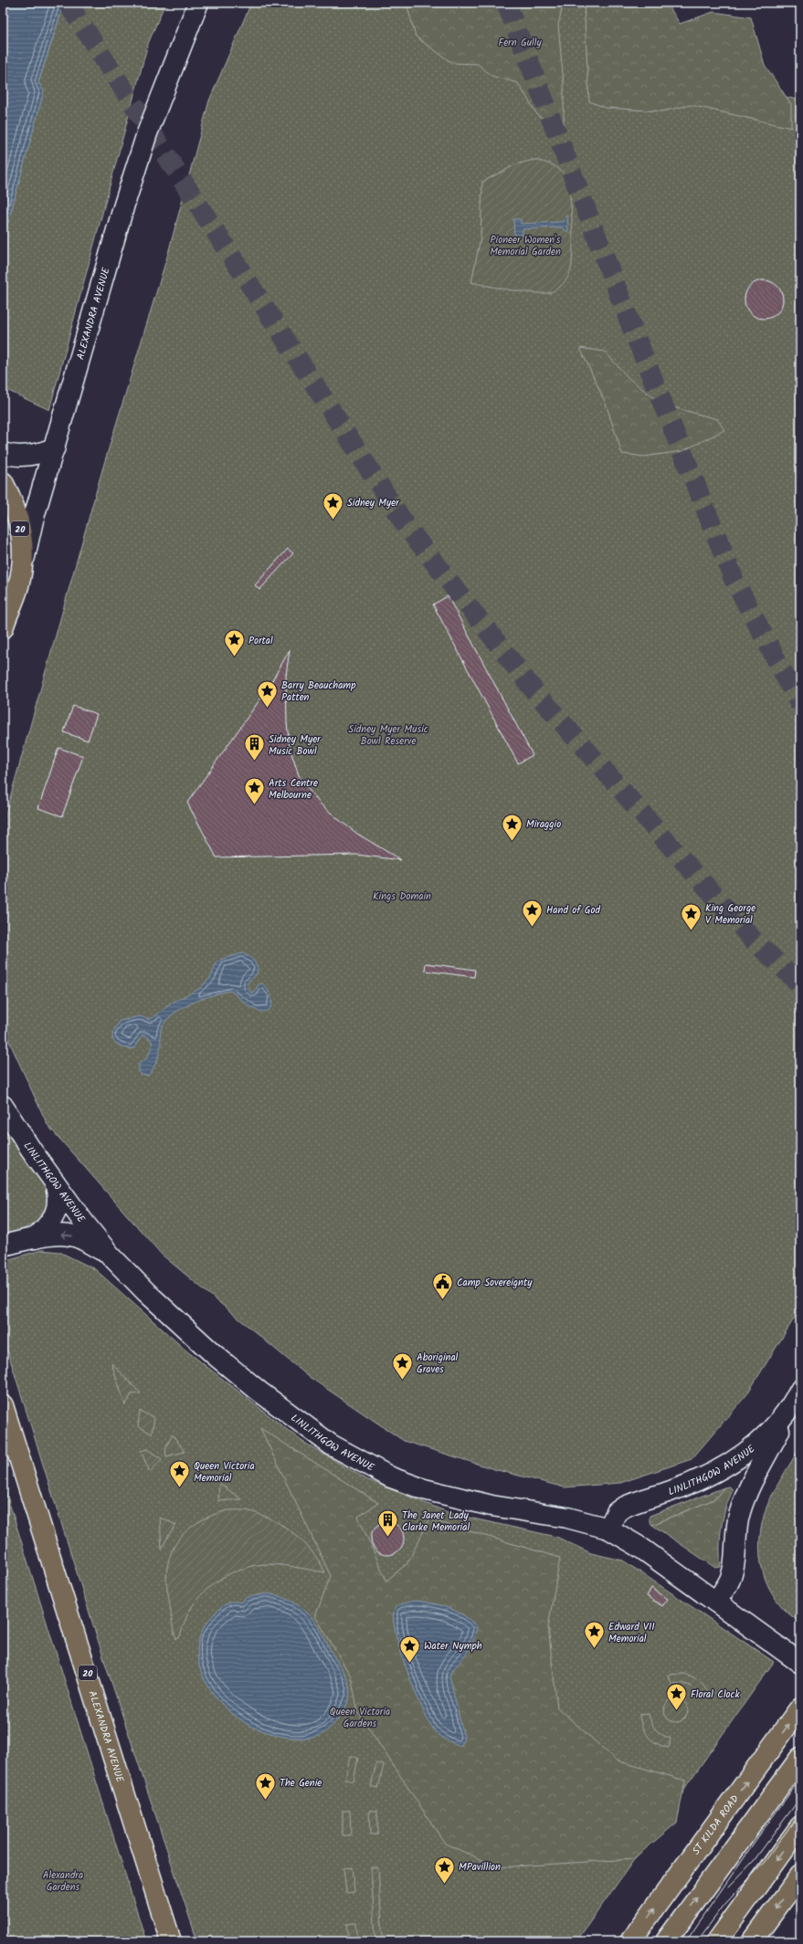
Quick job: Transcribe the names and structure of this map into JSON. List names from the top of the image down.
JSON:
{
  "streets": {
    "main road": ["ALEXANDRA AVENUE", "20", "ST KILDA ROAD"],
    "street": ["LINLITHGOW AVENUE"]
  },
  "crossings": [
    ["ALEXANDRA AVENUE", "20"]
  ],
  "parks": [
    "Fern Gully",
    "Pioneer Women's Memorial Garden",
    "Sidney Myer Music Bowl Reserve",
    "Kings Domain",
    "Queen Victoria Gardens",
    "Alexandra Gardens"
  ],
  "places": {
    "place": [
      "Sidney Myer",
      "Portal",
      "Barry Beauchamp Patten",
      "Arts Centre Melbourne",
      "Miraggio",
      "Hand of God",
      "King George V Memorial",
      "Aboriginal Graves",
      "Queen Victoria Memorial",
      "Edward VII Memorial",
      "Water Nymph",
      "Floral Clock",
      "The Genie",
      "MPavillion"
    ],
    "building": ["Sidney Myer Music Bowl", "The Janet Lady Clarke Memorial"],
    "public building": ["Camp Sovereignty"]
  }
}
